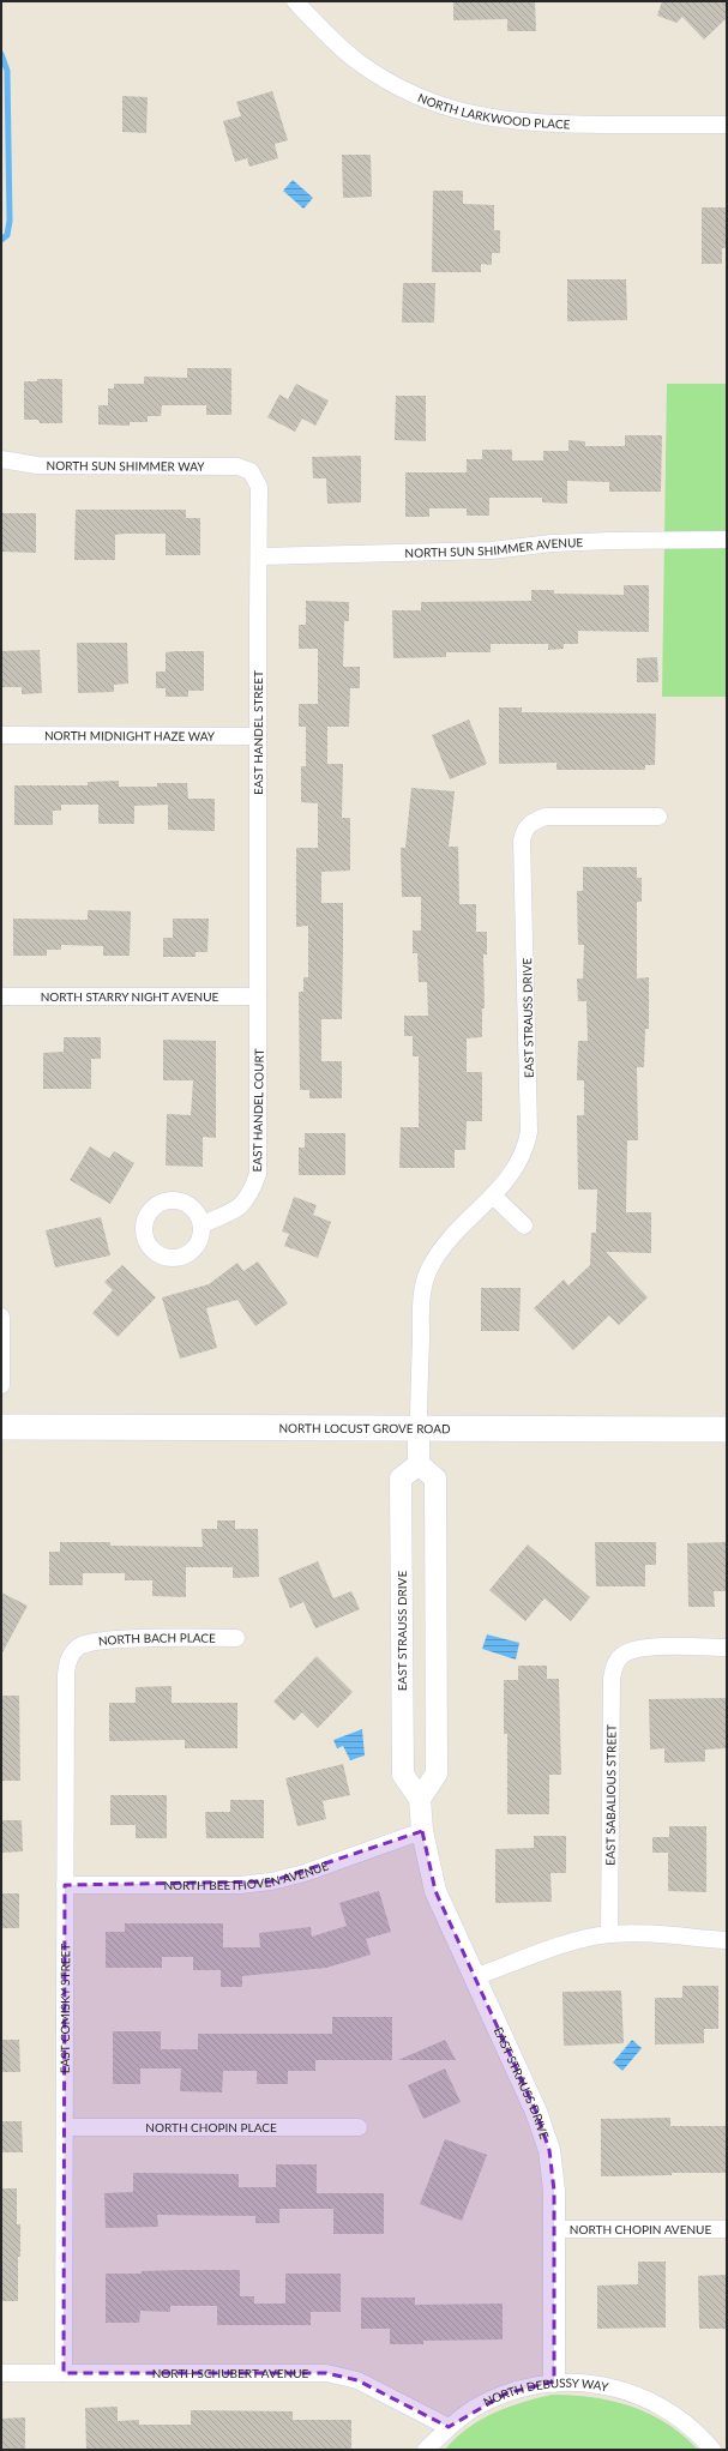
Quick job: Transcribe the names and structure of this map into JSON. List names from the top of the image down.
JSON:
{
  "streets": {
    "main road": ["NORTH LOCUST GROVE ROAD"],
    "street": [
      "NORTH LARKWOOD PLACE",
      "NORTH SUN SHIMMER WAY",
      "NORTH SUN SHIMMER AVENUE",
      "EAST HANDEL STREET",
      "NORTH MIDNIGHT HAZE WAY",
      "NORTH STARRY NIGHT AVENUE",
      "EAST STRAUSS DRIVE",
      "EAST HANDEL COURT",
      "NORTH BACH PLACE",
      "EAST SABALIOUS STREET",
      "NORTH BEETHOVEN AVENUE",
      "EAST COMISKY STREET",
      "NORTH CHOPIN PLACE",
      "NORTH CHOPIN AVENUE",
      "NORTH SCHUBERT AVENUE",
      "NORTH DEBUSSY WAY"
    ]
  },
  "crossings": [
    ["NORTH SUN SHIMMER WAY", "EAST HANDEL STREET"],
    ["NORTH SUN SHIMMER AVENUE", "EAST HANDEL STREET"],
    ["EAST HANDEL STREET", "NORTH MIDNIGHT HAZE WAY"],
    ["EAST HANDEL STREET", "NORTH STARRY NIGHT AVENUE"],
    ["EAST HANDEL STREET", "EAST HANDEL COURT"],
    ["NORTH STARRY NIGHT AVENUE", "EAST HANDEL COURT"],
    ["EAST STRAUSS DRIVE", "NORTH LOCUST GROVE ROAD"],
    ["EAST STRAUSS DRIVE", "NORTH BEETHOVEN AVENUE"],
    ["EAST STRAUSS DRIVE", "NORTH CHOPIN AVENUE"],
    ["EAST STRAUSS DRIVE", "NORTH DEBUSSY WAY"],
    ["NORTH BACH PLACE", "EAST COMISKY STREET"],
    ["NORTH BEETHOVEN AVENUE", "EAST COMISKY STREET"],
    ["EAST COMISKY STREET", "NORTH CHOPIN PLACE"],
    ["EAST COMISKY STREET", "NORTH SCHUBERT AVENUE"],
    ["NORTH SCHUBERT AVENUE", "NORTH DEBUSSY WAY"]
  ]
}
